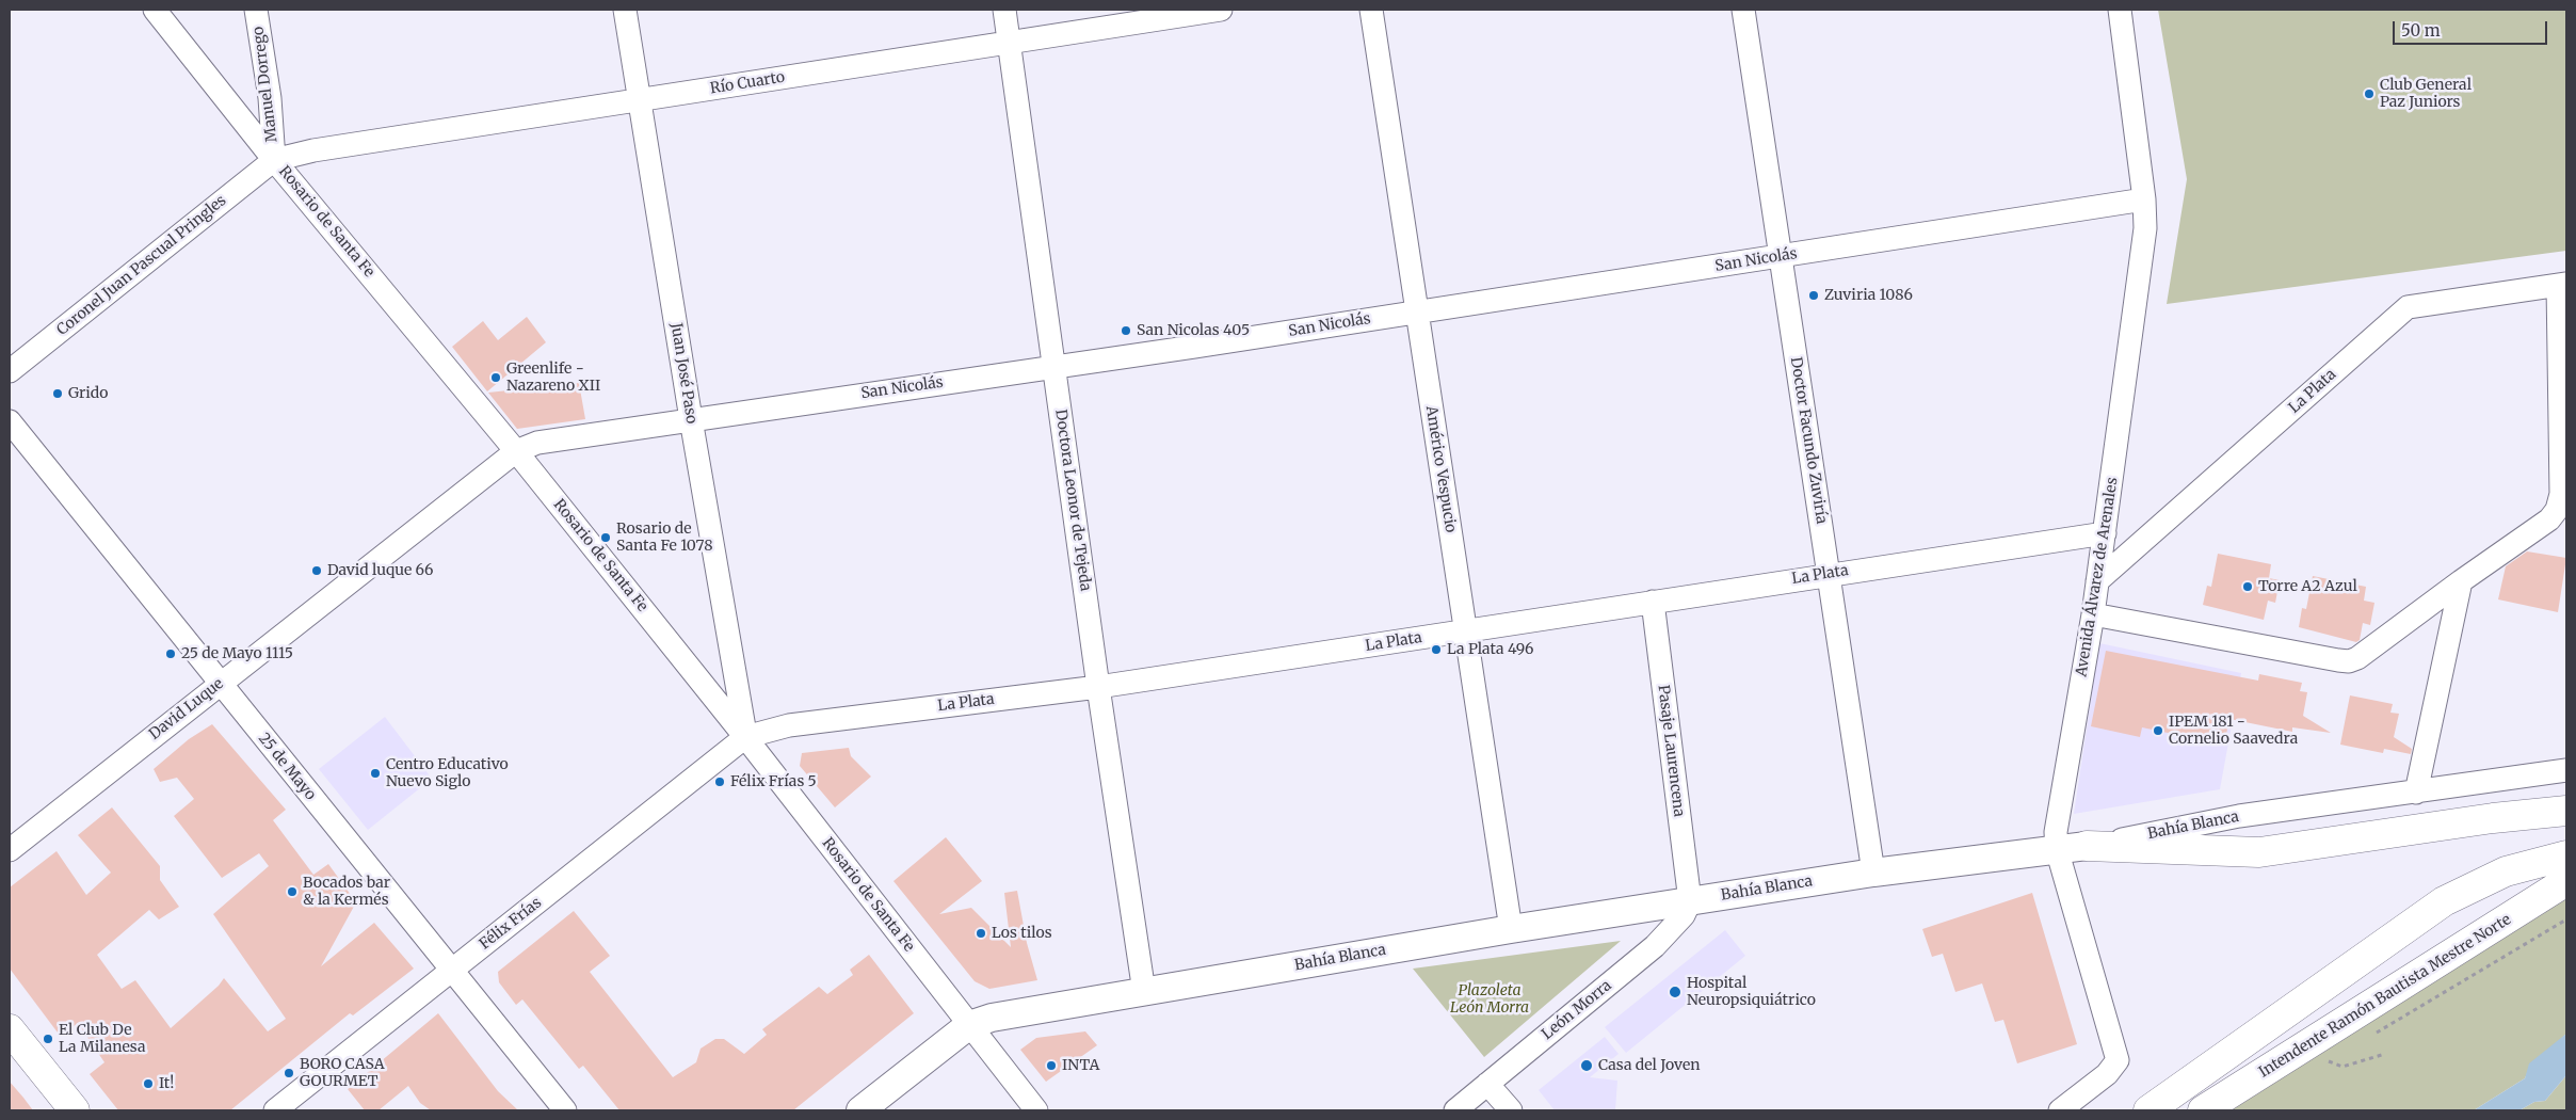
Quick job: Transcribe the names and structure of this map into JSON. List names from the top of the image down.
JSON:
{
  "streets": {
    "main road": ["Intendente Ramón Bautista Mestre Norte"],
    "street": [
      "Río Cuarto",
      "Manuel Dorrego",
      "Rosario de Santa Fe",
      "San Nicolás",
      "Coronel Juan Pascual Pringles",
      "Juan José Paso",
      "La Plata",
      "Doctor Facundo Zuviría",
      "Américo Vespucio",
      "Doctora Leonor de Tejeda",
      "Avenida Álvarez de Arenales",
      "David Luque",
      "Pasaje Laurencena",
      "25 de Mayo",
      "Bahía Blanca",
      "Félix Frías",
      "León Morra"
    ]
  },
  "crossings": [
    ["Río Cuarto", "Manuel Dorrego"],
    ["Río Cuarto", "Rosario de Santa Fe"],
    ["Río Cuarto", "Coronel Juan Pascual Pringles"],
    ["Río Cuarto", "Juan José Paso"],
    ["Río Cuarto", "Doctora Leonor de Tejeda"],
    ["Manuel Dorrego", "Rosario de Santa Fe"],
    ["Manuel Dorrego", "Coronel Juan Pascual Pringles"],
    ["Rosario de Santa Fe", "San Nicolás"],
    ["Rosario de Santa Fe", "Coronel Juan Pascual Pringles"],
    ["Rosario de Santa Fe", "Juan José Paso"],
    ["Rosario de Santa Fe", "La Plata"],
    ["Rosario de Santa Fe", "David Luque"],
    ["Rosario de Santa Fe", "Bahía Blanca"],
    ["Rosario de Santa Fe", "Félix Frías"],
    ["San Nicolás", "Juan José Paso"],
    ["San Nicolás", "Doctor Facundo Zuviría"],
    ["San Nicolás", "Américo Vespucio"],
    ["San Nicolás", "Doctora Leonor de Tejeda"],
    ["San Nicolás", "Avenida Álvarez de Arenales"],
    ["San Nicolás", "David Luque"],
    ["Juan José Paso", "La Plata"],
    ["Juan José Paso", "Félix Frías"],
    ["La Plata", "Doctor Facundo Zuviría"],
    ["La Plata", "Américo Vespucio"],
    ["La Plata", "Doctora Leonor de Tejeda"],
    ["La Plata", "Avenida Álvarez de Arenales"],
    ["La Plata", "Pasaje Laurencena"],
    ["La Plata", "Félix Frías"],
    ["Doctor Facundo Zuviría", "Bahía Blanca"],
    ["Américo Vespucio", "Bahía Blanca"],
    ["Doctora Leonor de Tejeda", "Bahía Blanca"],
    ["Avenida Álvarez de Arenales", "Bahía Blanca"],
    ["David Luque", "25 de Mayo"],
    ["Pasaje Laurencena", "Bahía Blanca"],
    ["Pasaje Laurencena", "León Morra"],
    ["25 de Mayo", "Félix Frías"],
    ["Bahía Blanca", "León Morra"]
  ],
  "parks": ["Plazoleta León Morra"],
  "places": [
    "Club General Paz Juniors",
    "Zuviria 1086",
    "San Nicolas 405",
    "Greenlife - Nazareno XII",
    "Grido",
    "Rosario de Santa Fe 1078",
    "David luque 66",
    "Torre A2 Azul",
    "La Plata 496",
    "25 de Mayo 1115",
    "IPEM 181 - Cornelio Saavedra",
    "Centro Educativo Nuevo Siglo",
    "Félix Frías 5",
    "Bocados bar & la Kermés",
    "Los tilos",
    "Hospital Neuropsiquiátrico",
    "El Club De La Milanesa",
    "INTA",
    "Casa del Joven",
    "BORO CASA GOURMET",
    "It!"
  ],
  "scale_bar": "50 m"
}
